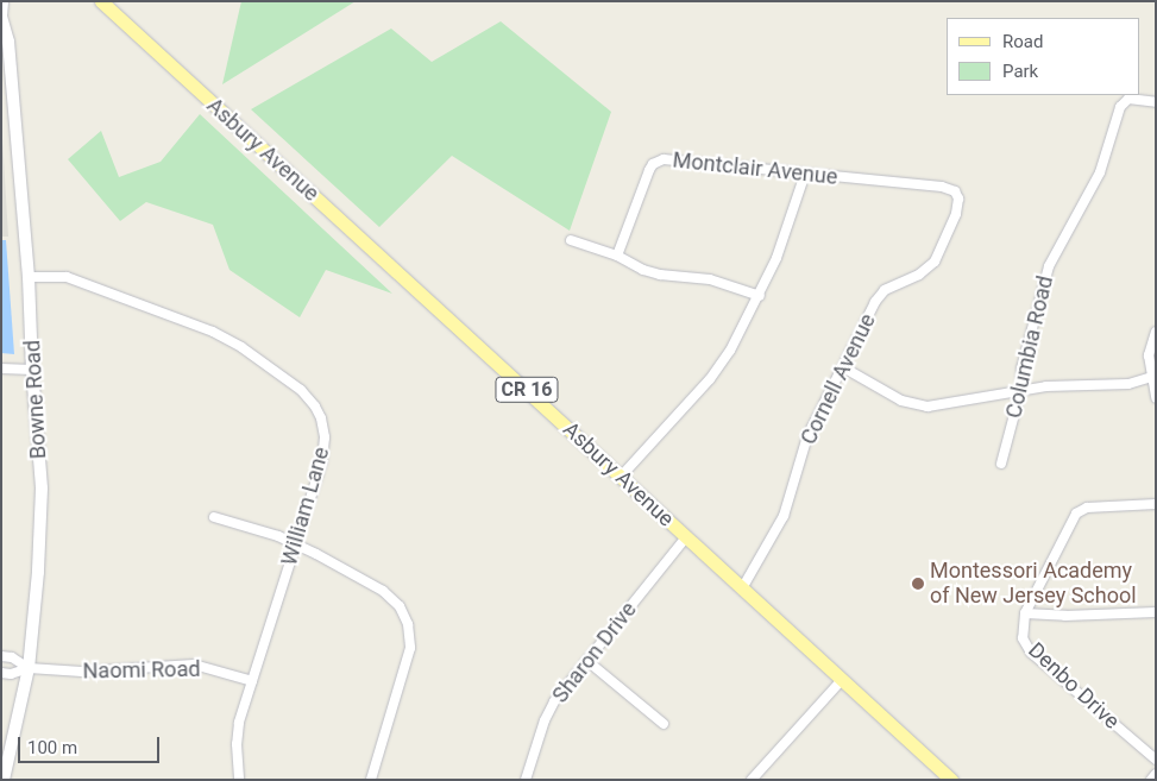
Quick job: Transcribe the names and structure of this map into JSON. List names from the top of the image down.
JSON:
{
  "streets": {
    "main road": ["Asbury Avenue", "CR 16"],
    "street": [
      "Montclair Avenue",
      "Columbia Road",
      "Cornell Avenue",
      "Bowne Road",
      "William Lane",
      "Sharon Drive",
      "Naomi Road",
      "Denbo Drive"
    ]
  },
  "crossings": [
    ["Asbury Avenue", "Cornell Avenue"],
    ["Asbury Avenue", "Sharon Drive"],
    ["Montclair Avenue", "Cornell Avenue"],
    ["Bowne Road", "William Lane"],
    ["Bowne Road", "Naomi Road"],
    ["William Lane", "Naomi Road"]
  ],
  "places": ["Montessori Academy of New Jersey School"],
  "legend": ["Road", "Park"],
  "scale_bar": "100 m"
}
